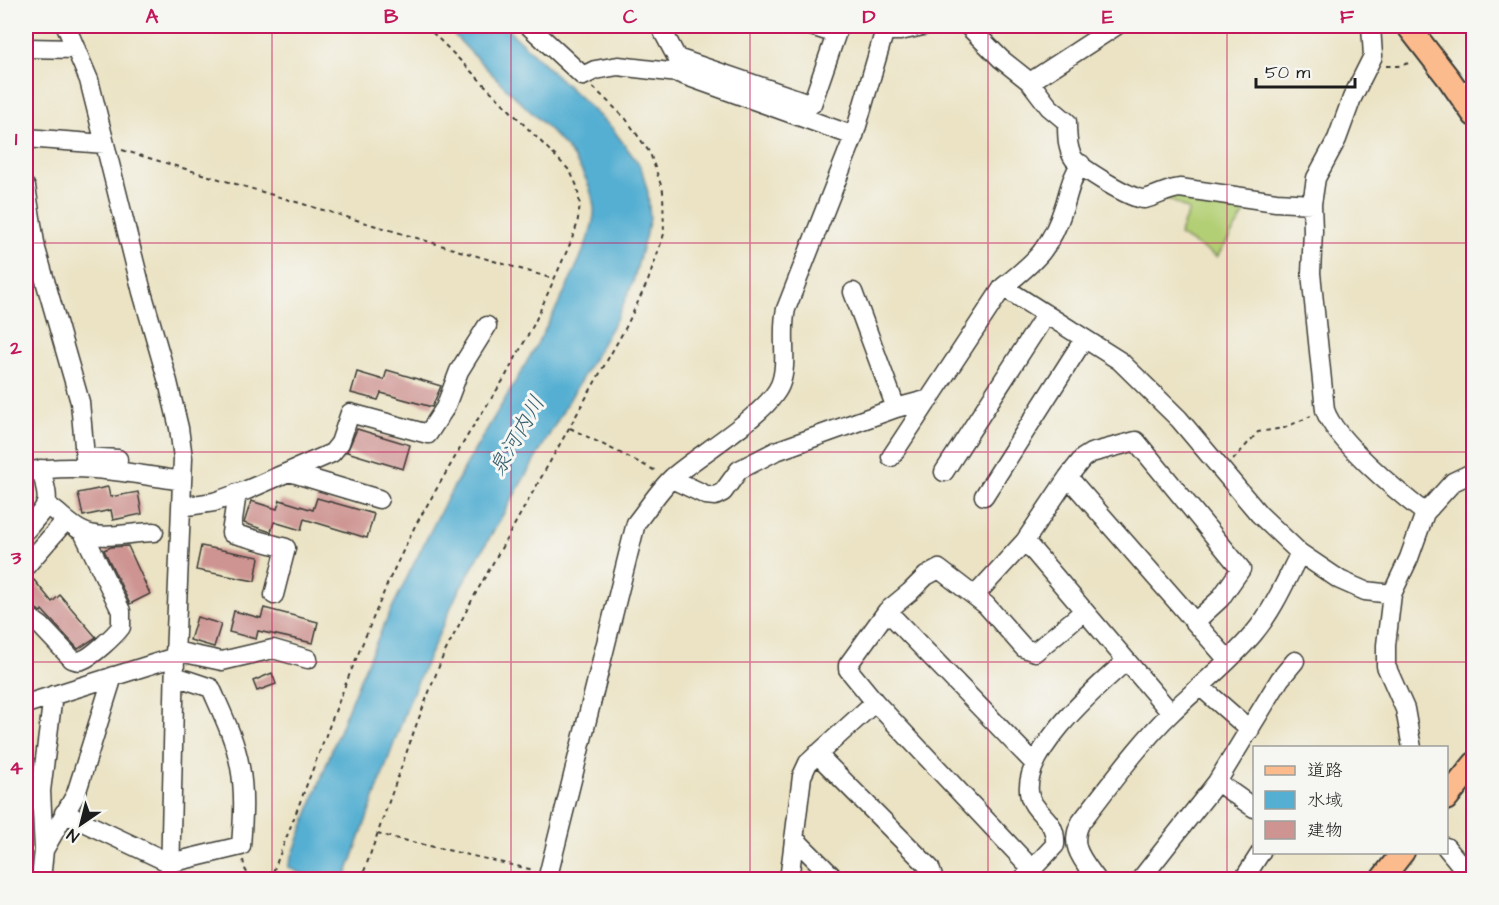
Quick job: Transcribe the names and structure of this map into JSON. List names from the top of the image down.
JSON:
{
  "water": ["泉河内川"],
  "legend": ["道路", "水域", "建物"],
  "scale_bar": "50 m",
  "north": "bottom left",
  "grid": {
    "columns": [
      "A",
      "B",
      "C",
      "D",
      "E",
      "F"
    ],
    "rows": [
      "1",
      "2",
      "3",
      "4"
    ]
  }
}
